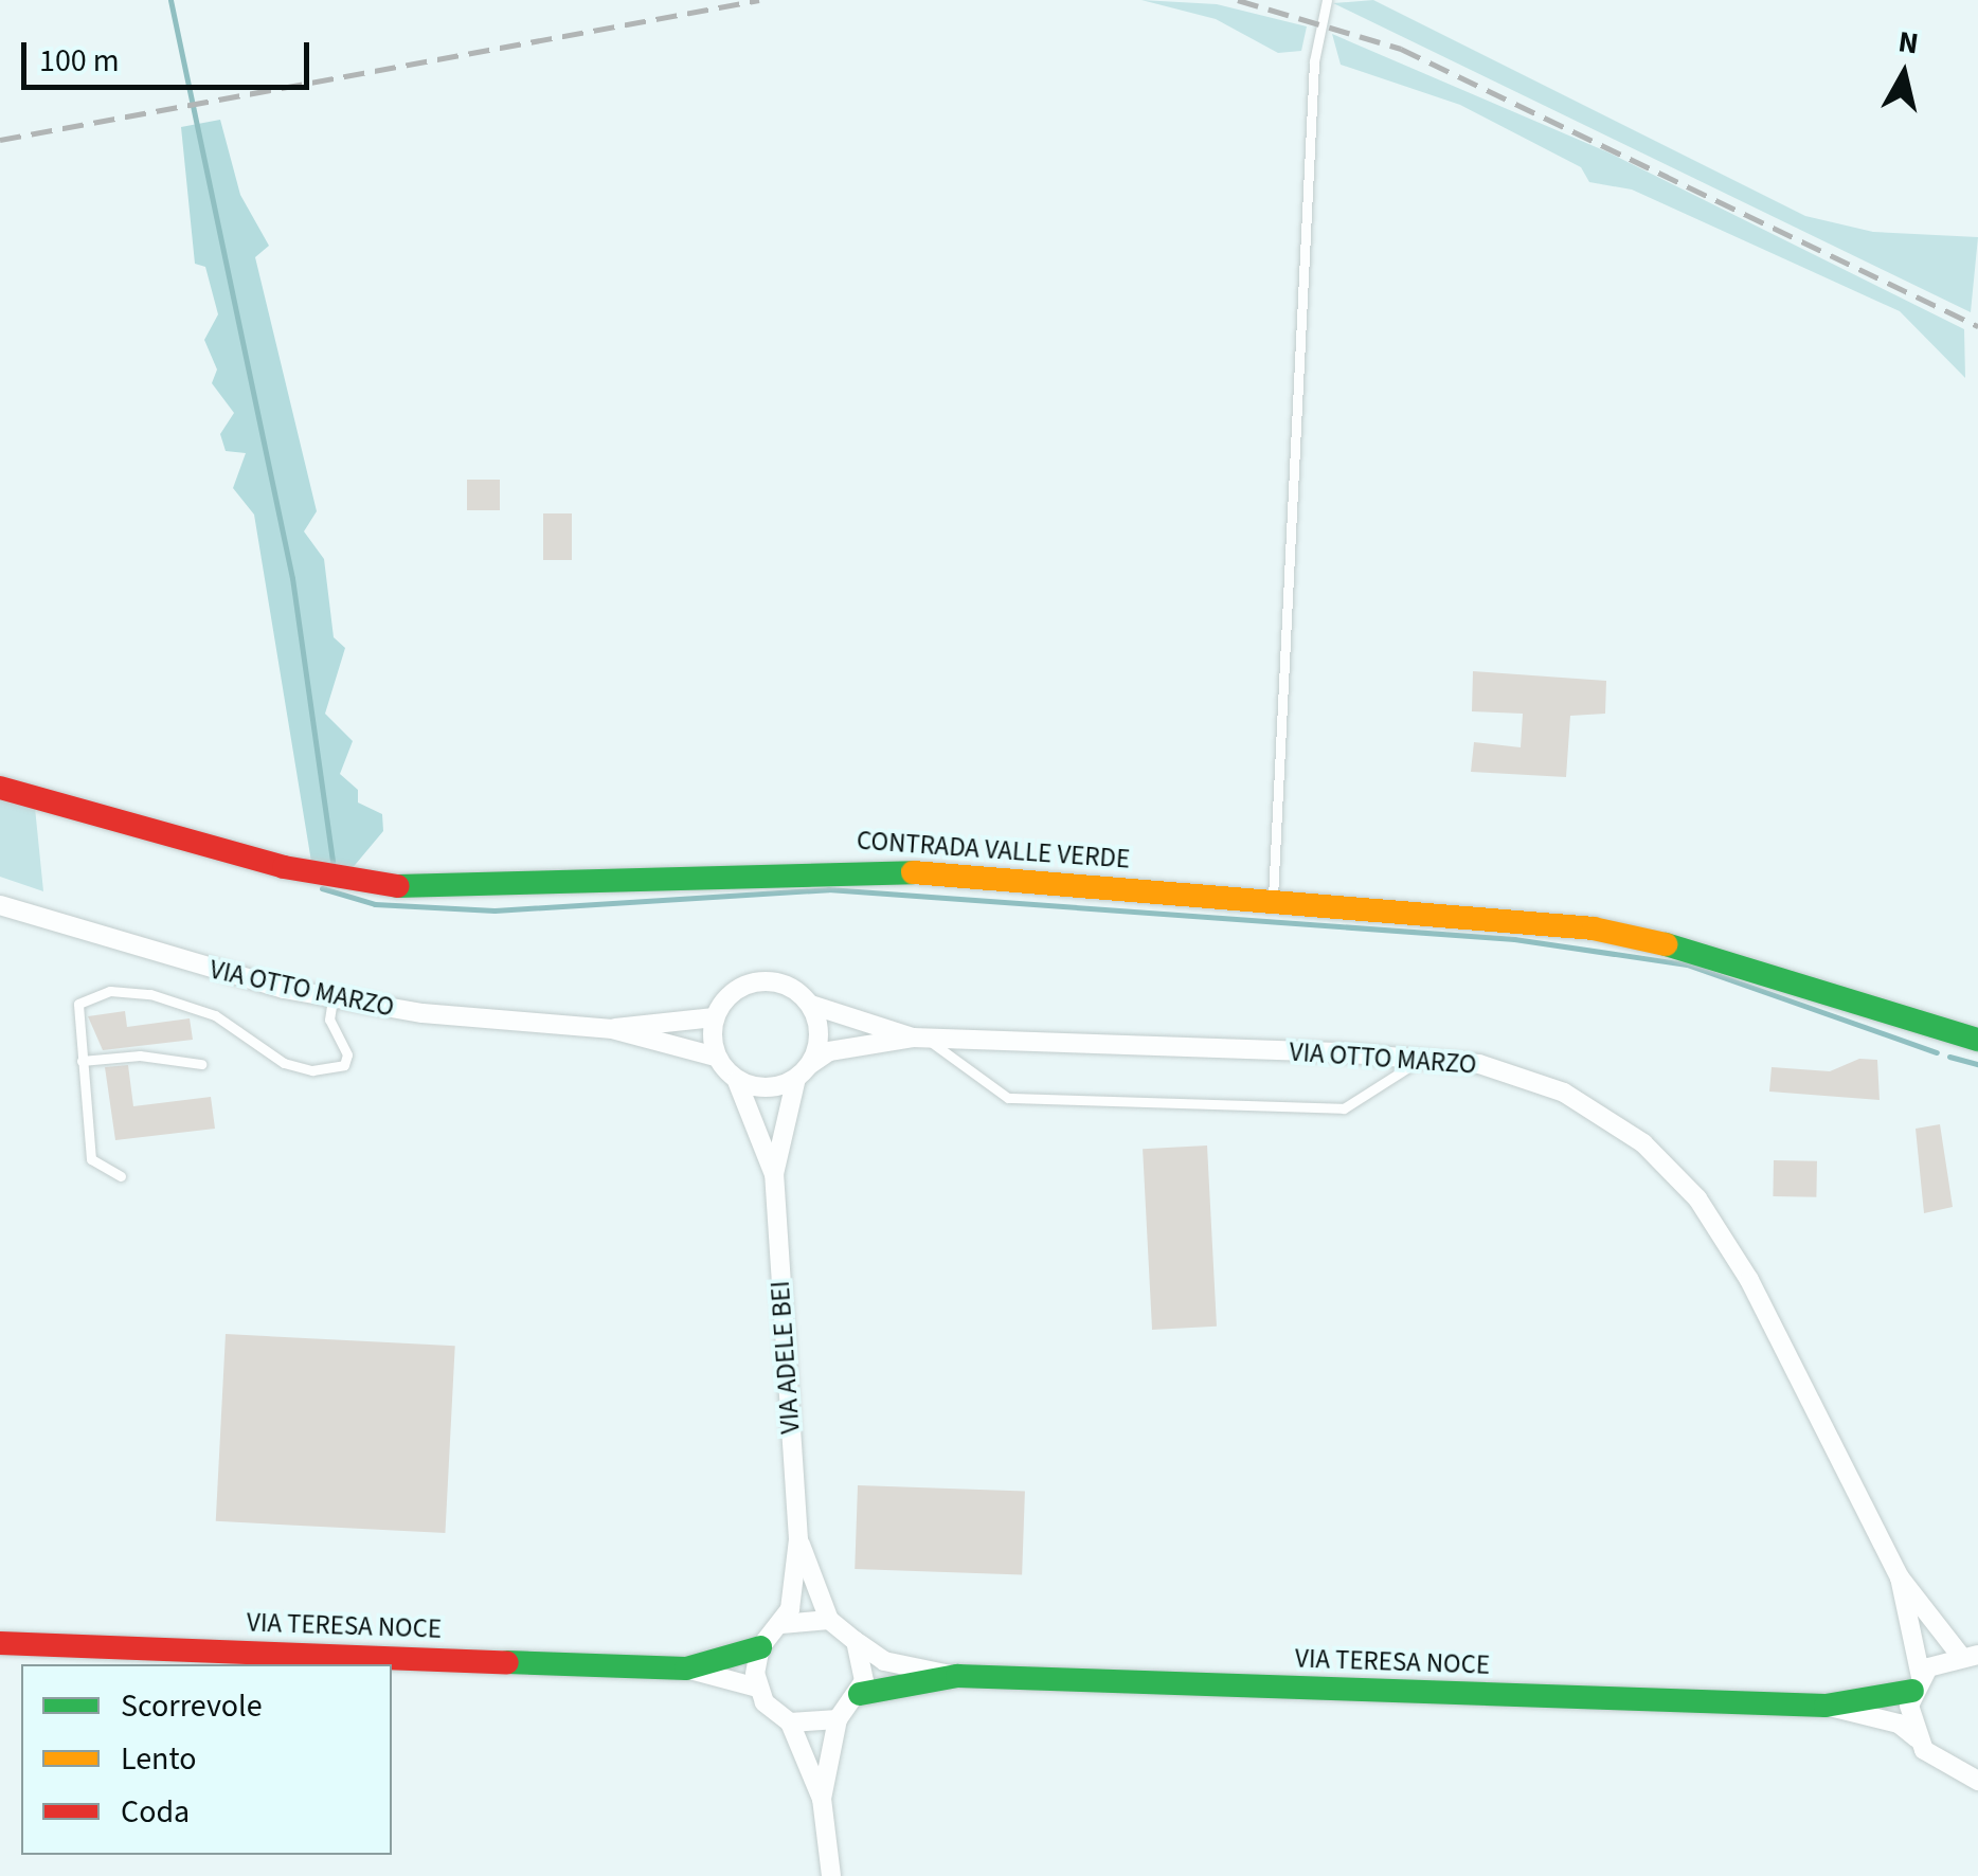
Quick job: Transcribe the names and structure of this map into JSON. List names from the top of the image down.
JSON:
{
  "streets": {
    "street": [
      "CONTRADA VALLE VERDE",
      "VIA OTTO MARZO",
      "VIA ADELE BEI",
      "VIA TERESA NOCE"
    ]
  },
  "crossings": [
    ["VIA OTTO MARZO", "VIA TERESA NOCE"],
    ["VIA ADELE BEI", "VIA TERESA NOCE"]
  ],
  "legend": ["Scorrevole", "Lento", "Coda"],
  "scale_bar": "100 m",
  "north": "top"
}
